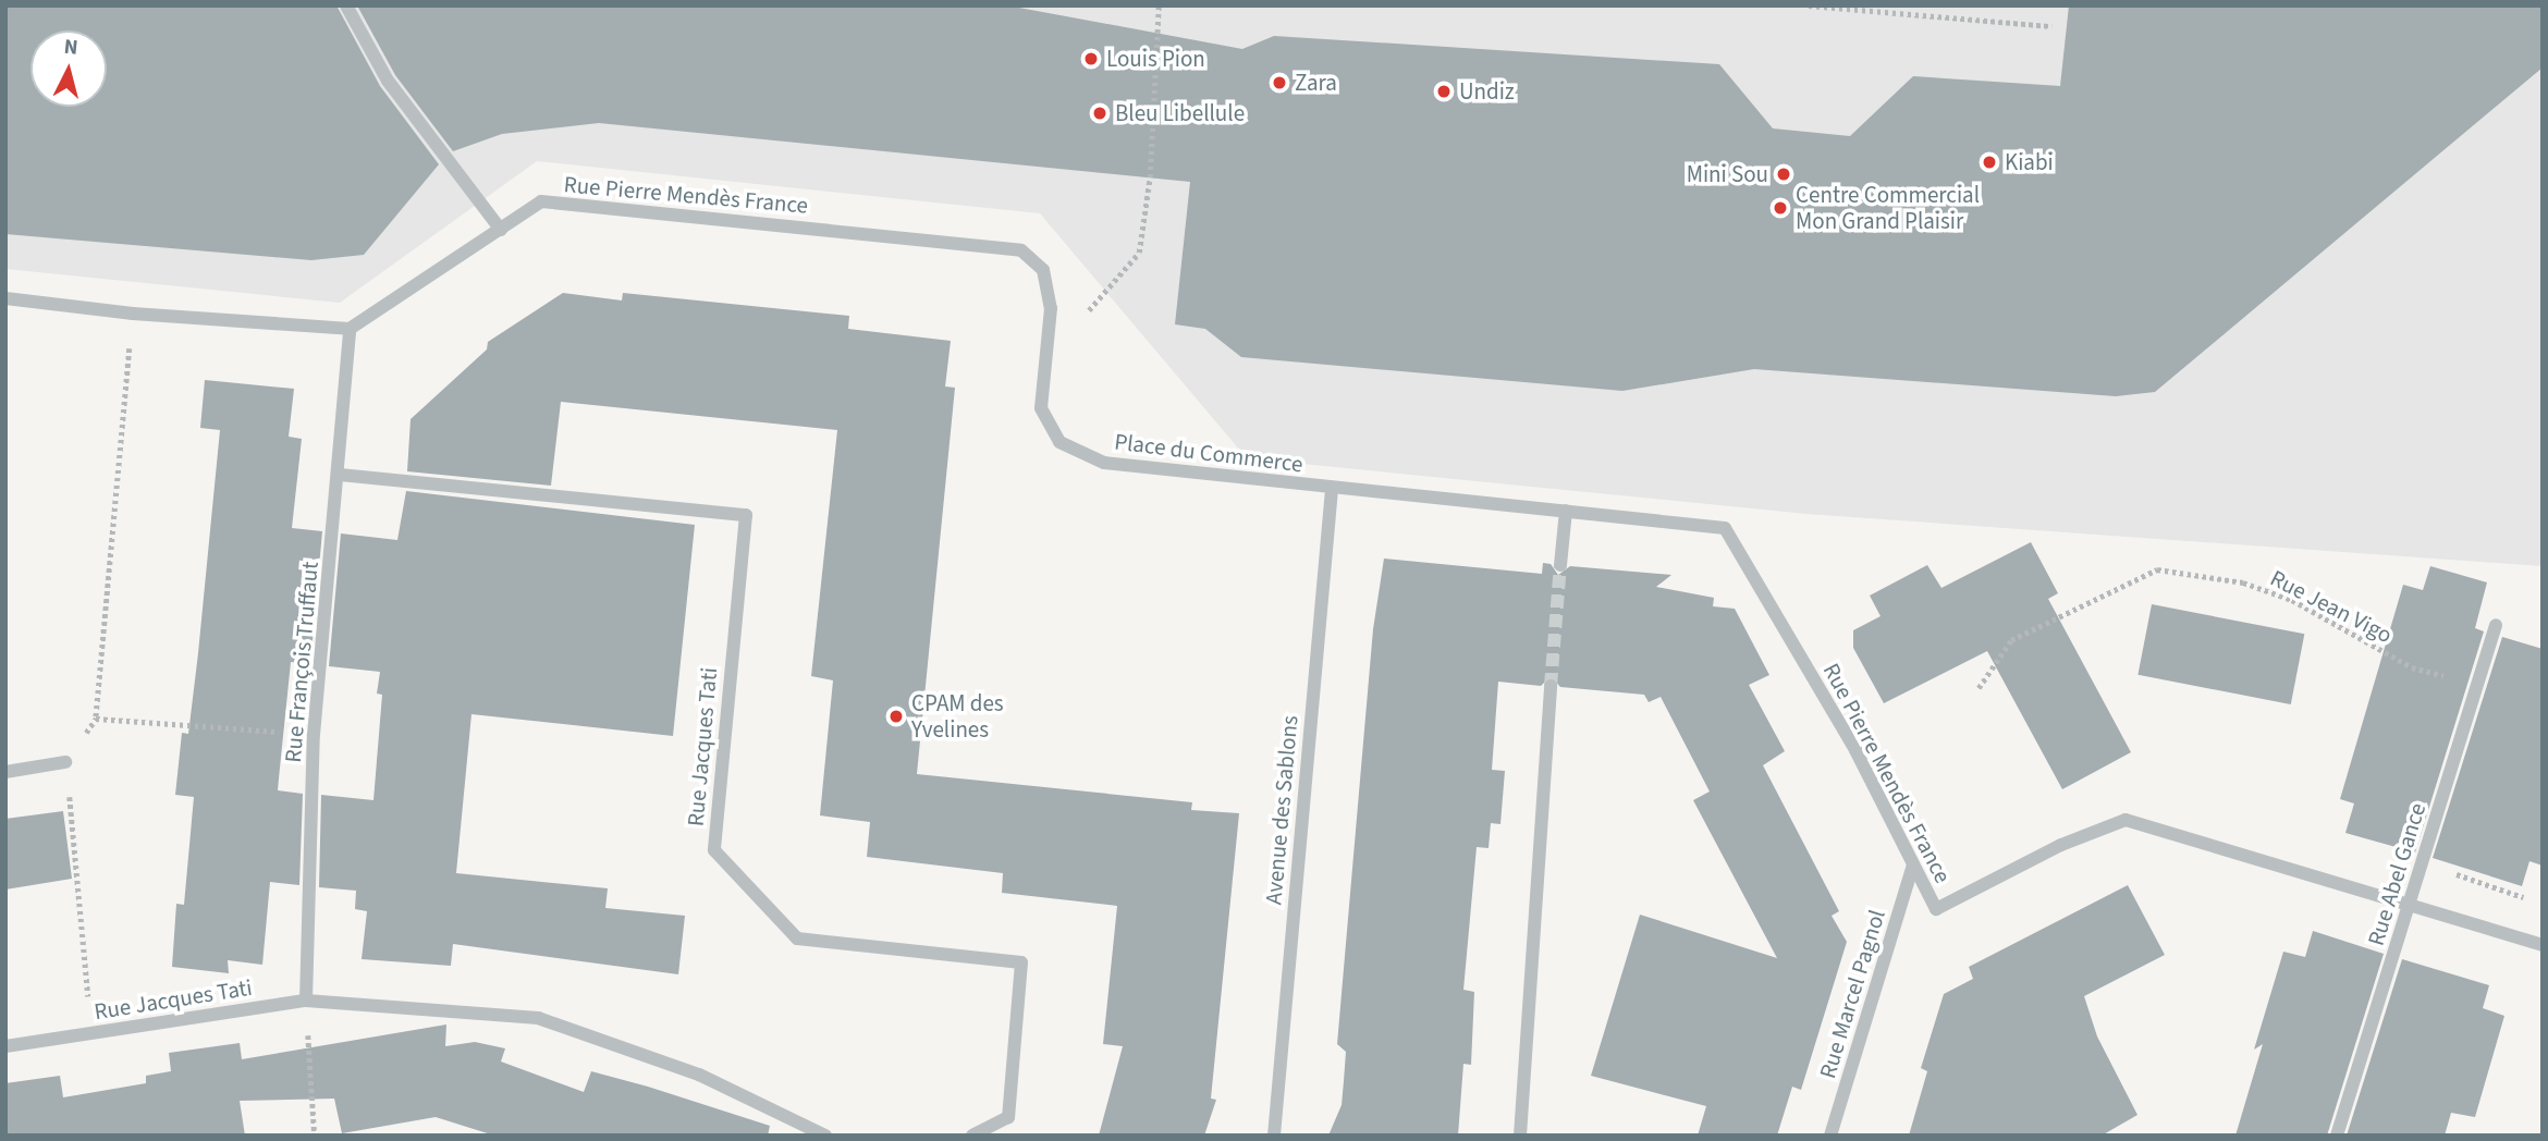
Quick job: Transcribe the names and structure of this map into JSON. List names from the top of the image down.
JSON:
{
  "streets": {
    "street": [
      "Rue Pierre Mendès France",
      "Place du Commerce",
      "Rue François Truffaut",
      "Rue Jacques Tati",
      "Avenue des Sablons",
      "Rue Abel Gance",
      "Rue Marcel Pagnol"
    ],
    "path": ["Rue Jean Vigo"]
  },
  "crossings": [
    ["Rue Pierre Mendès France", "Place du Commerce"],
    ["Rue Pierre Mendès France", "Rue François Truffaut"],
    ["Rue Pierre Mendès France", "Rue Abel Gance"],
    ["Rue Pierre Mendès France", "Rue Marcel Pagnol"],
    ["Place du Commerce", "Avenue des Sablons"],
    ["Rue Jean Vigo", "Rue Abel Gance"],
    ["Rue François Truffaut", "Rue Jacques Tati"]
  ],
  "places": [
    "Louis Pion",
    "Zara",
    "Undiz",
    "Bleu Libellule",
    "Kiabi",
    "Mini Sou",
    "Centre Commercial Mon Grand Plaisir",
    "CPAM des Yvelines"
  ],
  "north": "top"
}
